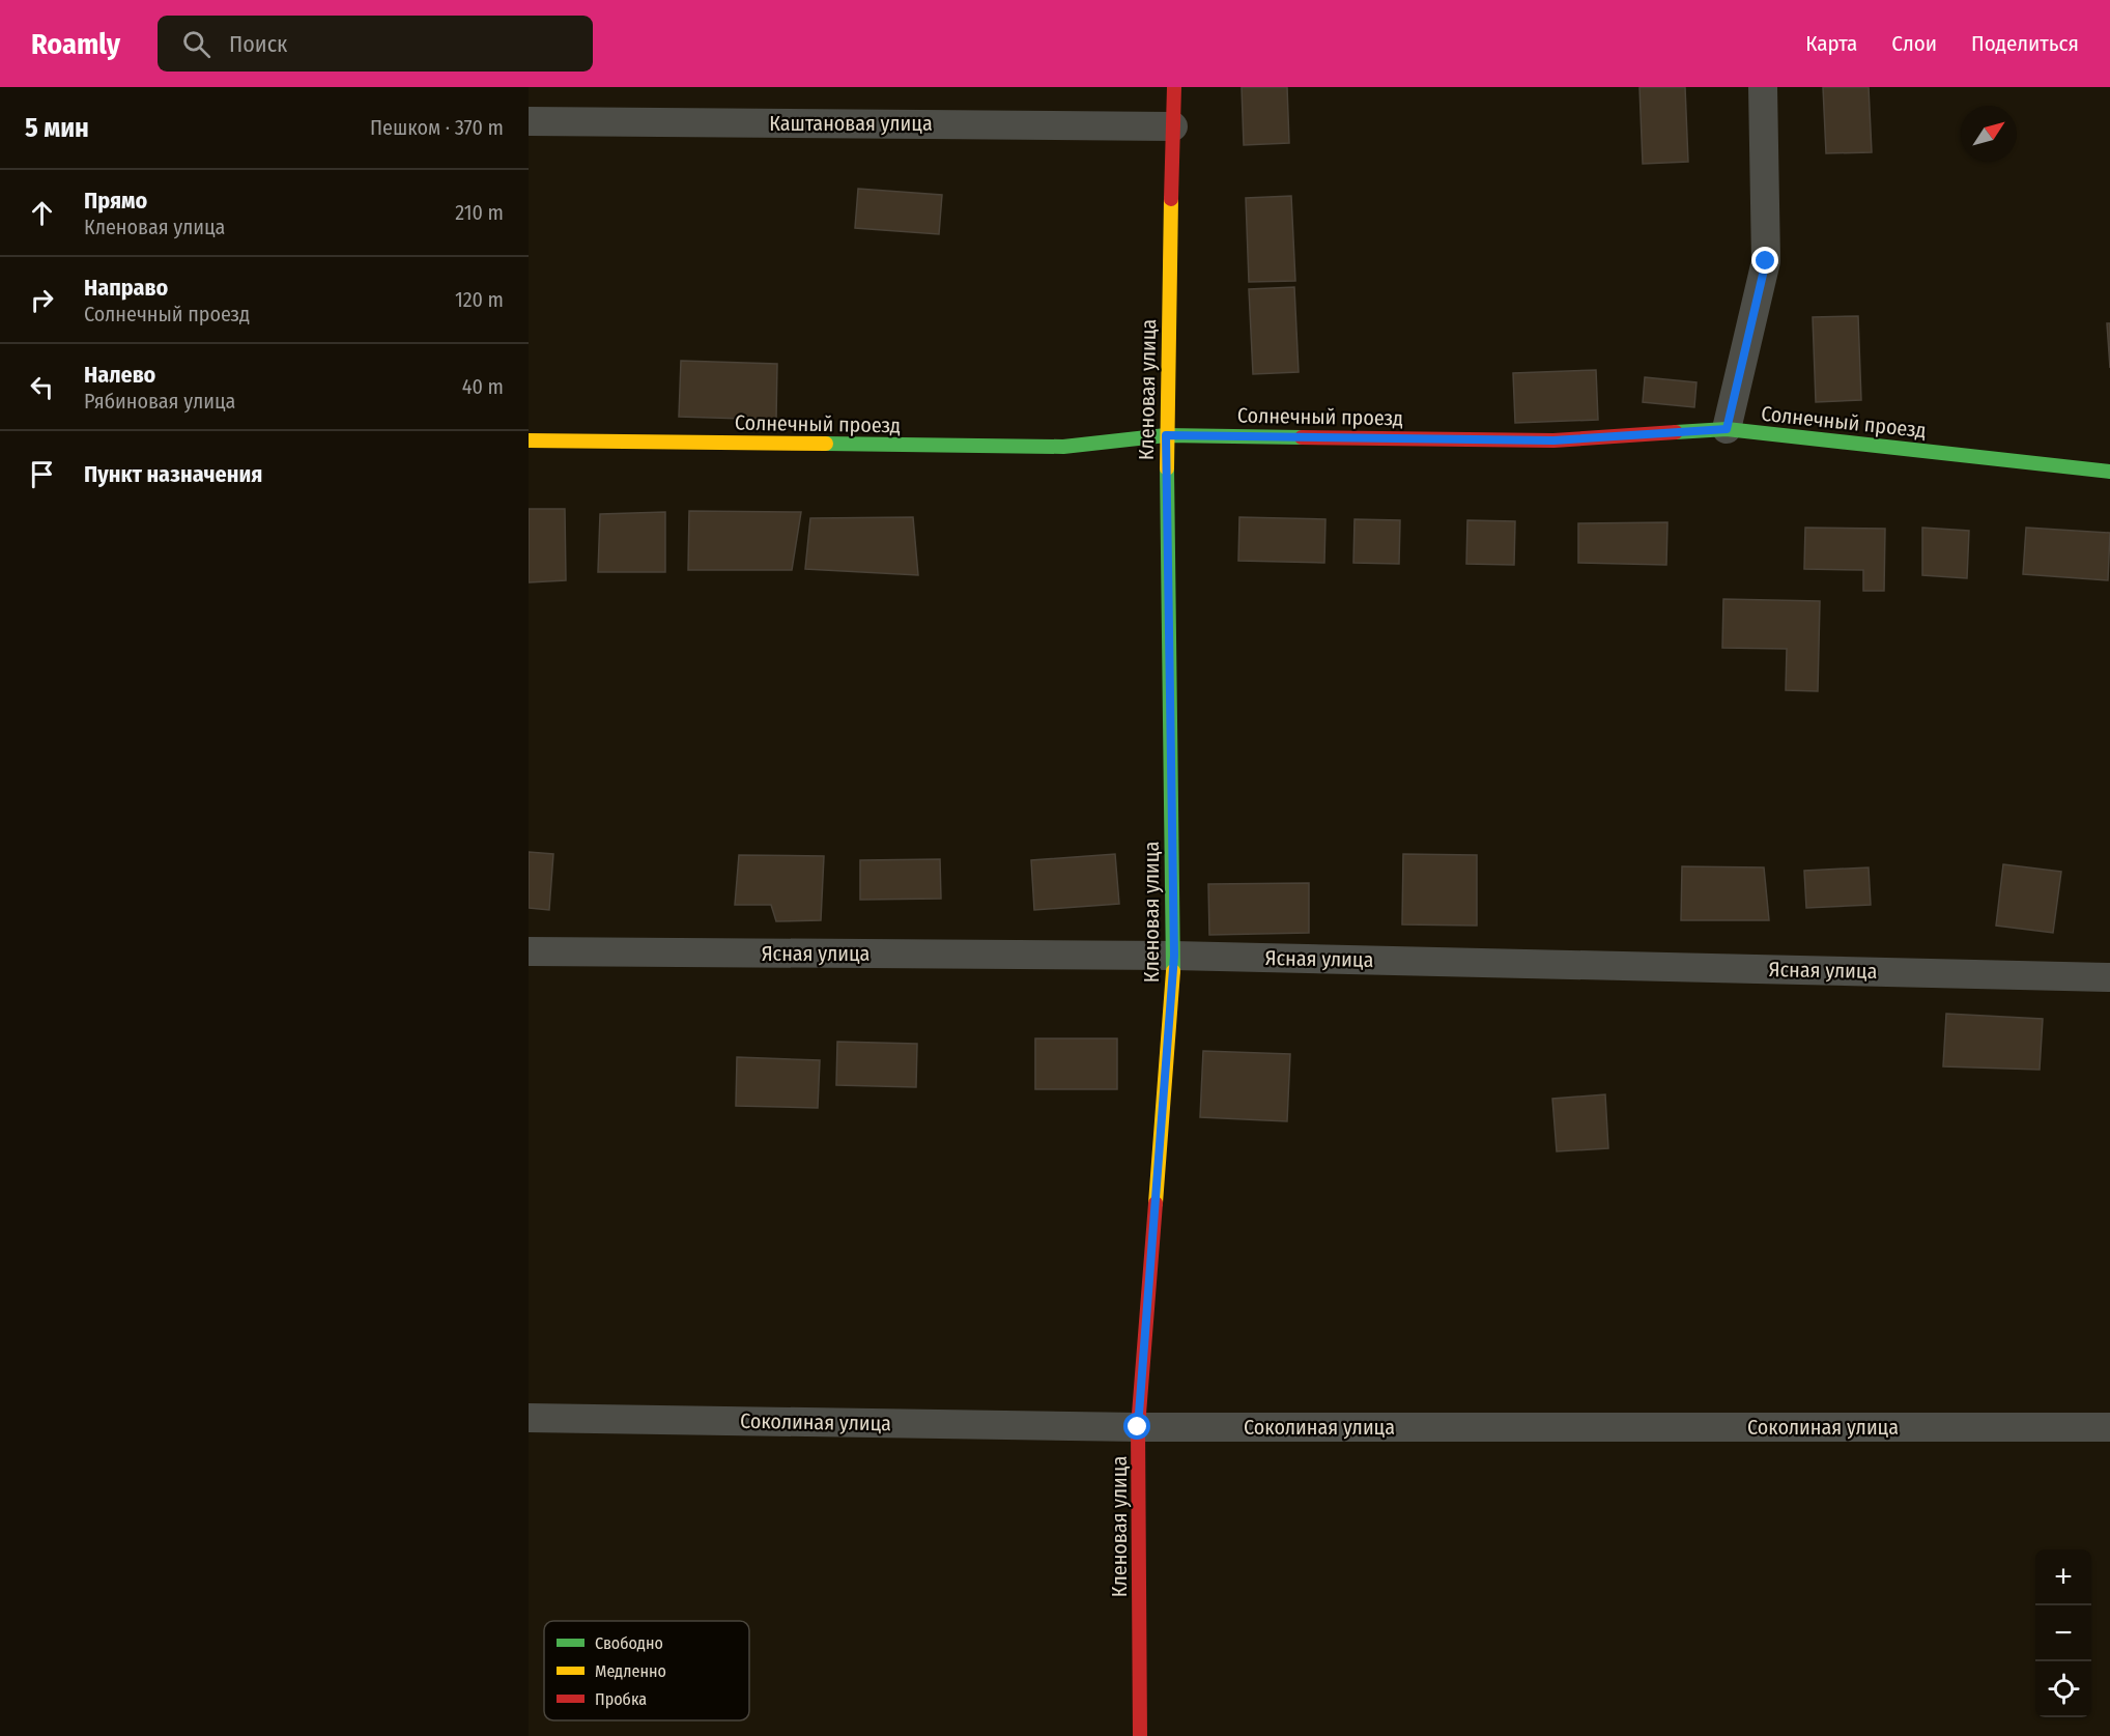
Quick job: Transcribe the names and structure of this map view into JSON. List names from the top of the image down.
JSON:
{
  "streets": {
    "street": [
      "Каштановая улица",
      "Кленовая улица",
      "Солнечный проезд",
      "Ясная улица",
      "Соколиная улица"
    ]
  },
  "crossings": [
    ["Каштановая улица", "Кленовая улица"],
    ["Кленовая улица", "Солнечный проезд"],
    ["Кленовая улица", "Ясная улица"],
    ["Кленовая улица", "Соколиная улица"]
  ],
  "legend": ["Свободно", "Медленно", "Пробка"],
  "north": "top right",
  "page": {
    "header": "Roamly",
    "search": "Поиск",
    "nav": ["Карта", "Слои", "Поделиться"],
    "heading": ["5 мин", "Пешком · 370 m"],
    "list": [
      ["Прямо", "Кленовая улица", "210 m"],
      ["Направо", "Солнечный проезд", "120 m"],
      ["Налево", "Рябиновая улица", "40 m"],
      "Пункт назначения"
    ],
    "map_buttons": ["+", "−"]
  }
}
